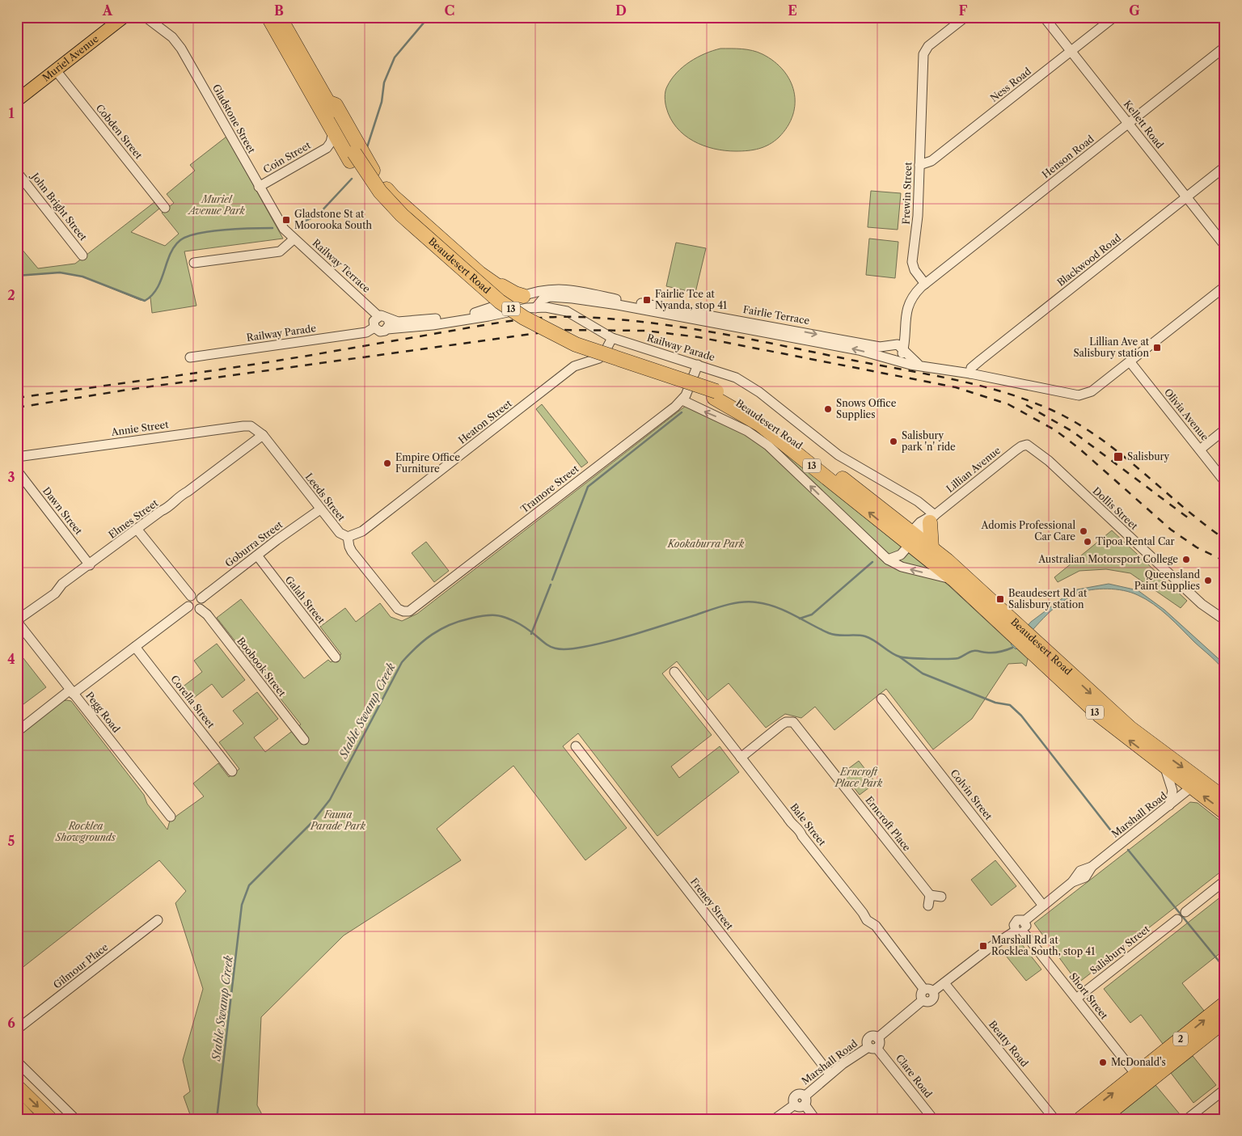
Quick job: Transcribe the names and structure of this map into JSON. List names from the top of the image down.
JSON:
{
  "streets": {
    "highway": ["Beaudesert Road", "13", "2"],
    "main road": ["Muriel Avenue"],
    "street": [
      "Ness Road",
      "Gladstone Street",
      "Kellett Road",
      "Cobden Street",
      "Henson Road",
      "Coin Street",
      "Frewin Street",
      "John Bright Street",
      "Blackwood Road",
      "Railway Terrace",
      "Fairlie Terrace",
      "Railway Parade",
      "Olivia Avenue",
      "Heaton Street",
      "Annie Street",
      "Lillian Avenue",
      "Tramore Street",
      "Leeds Street",
      "Dollis Street",
      "Dawn Street",
      "Elmes Street",
      "Goburra Street",
      "Galah Street",
      "Boobook Street",
      "Corella Street",
      "Pegg Road",
      "Colvin Street",
      "Marshall Road",
      "Erncroft Place",
      "Bale Street",
      "Freney Street",
      "Salisbury Street",
      "Gilmour Place",
      "Short Street",
      "Beatty Road",
      "Clare Road"
    ]
  },
  "crossings": [
    ["Muriel Avenue", "Cobden Street"],
    ["Ness Road", "Kellett Road"],
    ["Ness Road", "Frewin Street"],
    ["Gladstone Street", "Coin Street"],
    ["Gladstone Street", "Railway Terrace"],
    ["Kellett Road", "Henson Road"],
    ["Kellett Road", "Blackwood Road"],
    ["Henson Road", "Frewin Street"],
    ["Coin Street", "Beaudesert Road"],
    ["Blackwood Road", "Fairlie Terrace"],
    ["Railway Terrace", "Railway Parade"],
    ["Beaudesert Road", "Lillian Avenue"],
    ["Beaudesert Road", "Tramore Street"],
    ["Beaudesert Road", "Marshall Road"],
    ["Fairlie Terrace", "Railway Parade"],
    ["Fairlie Terrace", "Olivia Avenue"],
    ["Railway Parade", "Heaton Street"],
    ["Railway Parade", "Lillian Avenue"],
    ["Railway Parade", "Tramore Street"],
    ["Heaton Street", "Leeds Street"],
    ["Annie Street", "Leeds Street"],
    ["Annie Street", "Elmes Street"],
    ["Lillian Avenue", "Dollis Street"],
    ["Tramore Street", "Leeds Street"],
    ["Leeds Street", "Elmes Street"],
    ["Leeds Street", "Goburra Street"],
    ["Dawn Street", "Elmes Street"],
    ["Elmes Street", "Pegg Road"],
    ["Goburra Street", "Galah Street"],
    ["Goburra Street", "Boobook Street"],
    ["Colvin Street", "Marshall Road"],
    ["Marshall Road", "Freney Street"],
    ["Marshall Road", "Short Street"],
    ["Marshall Road", "Clare Road"],
    ["Erncroft Place", "Bale Street"],
    ["Salisbury Street", "Short Street"],
    ["Short Street", "2"]
  ],
  "water": ["Stable Swamp Creek"],
  "parks": [
    "Muriel Avenue Park",
    "Kookaburra Park",
    "Erncroft Place Park",
    "Fauna Parade Park",
    "Rocklea Showgrounds"
  ],
  "places": {
    "transit": [
      "Gladstone St at Moorooka South",
      "Fairlie Tce at Nyanda, stop 41",
      "Lillian Ave at Salisbury station",
      "Salisbury",
      "Beaudesert Rd at Salisbury station",
      "Marshall Rd at Rocklea South, stop 41"
    ],
    "other": [
      "Snows Office Supplies",
      "Salisbury park 'n' ride",
      "Empire Office Furniture",
      "Adomis Professional Car Care",
      "Tipoa Rental Car",
      "Australian Motorsport College",
      "Queensland Paint Supplies",
      "McDonald's"
    ]
  },
  "grid": {
    "columns": [
      "A",
      "B",
      "C",
      "D",
      "E",
      "F",
      "G"
    ],
    "rows": [
      "1",
      "2",
      "3",
      "4",
      "5",
      "6"
    ]
  }
}
